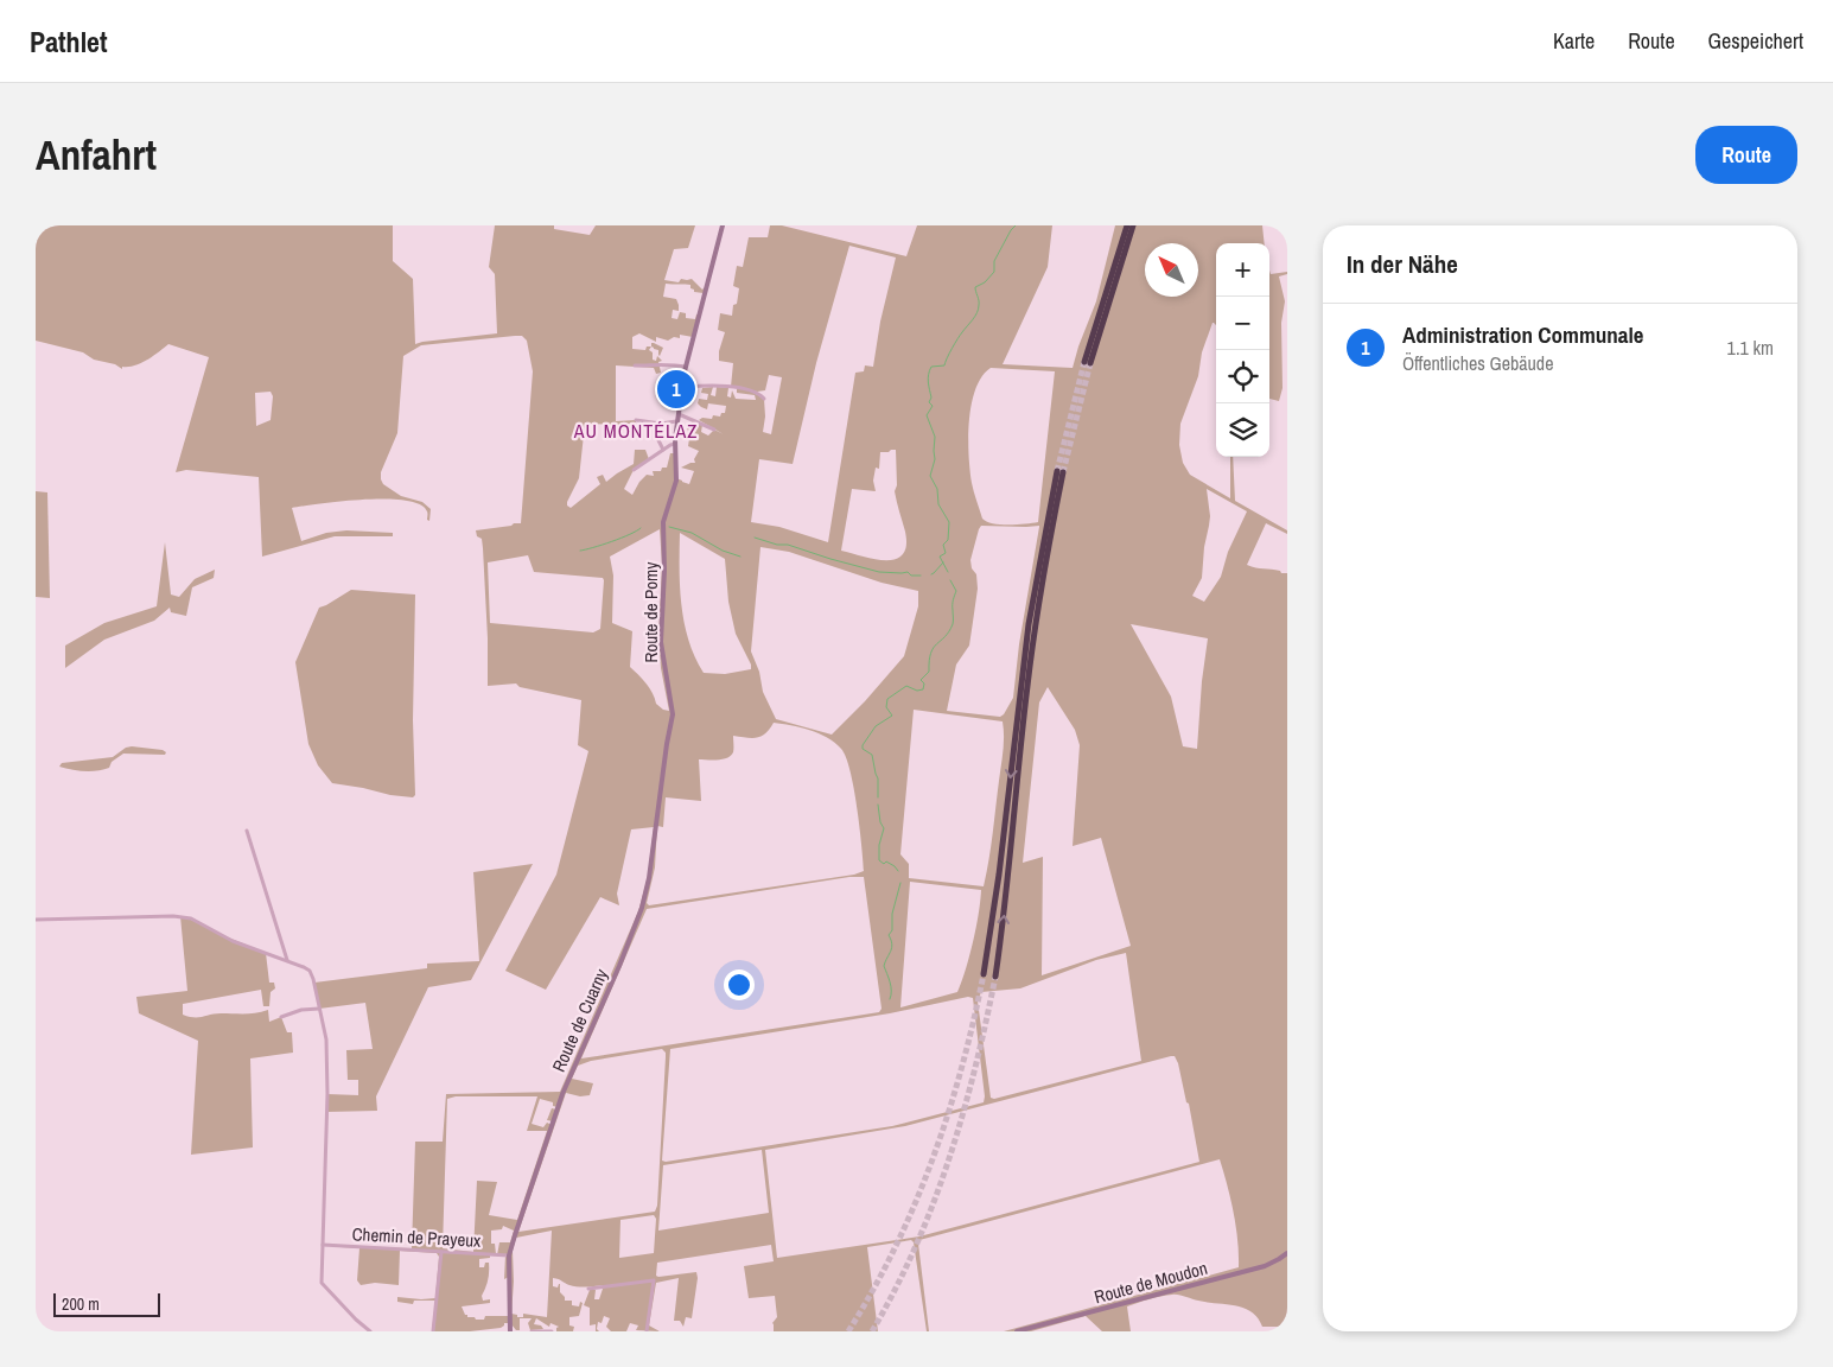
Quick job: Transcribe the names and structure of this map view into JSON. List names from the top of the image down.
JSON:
{
  "streets": {
    "street": [
      "Route de Pomy",
      "Route de Cuarny",
      "Chemin de Prayeux",
      "Route de Moudon"
    ]
  },
  "crossings": [
    ["Route de Pomy", "Route de Cuarny"],
    ["Route de Cuarny", "Chemin de Prayeux"]
  ],
  "districts": ["AU MONTÉLAZ"],
  "scale_bar": "200 m",
  "north": "top left",
  "page": {
    "header": "Pathlet",
    "nav": ["Karte", "Route", "Gespeichert"],
    "buttons": "Route",
    "title": "Anfahrt",
    "heading": "In der Nähe",
    "map_buttons": ["+", "−"],
    "list": [
      {
        "mark": "1",
        "name": "Administration Communale",
        "note": "Öffentliches Gebäude",
        "value": "1.1 km"
      }
    ],
    "pins": "1",
    "scale": "200 m"
  }
}
